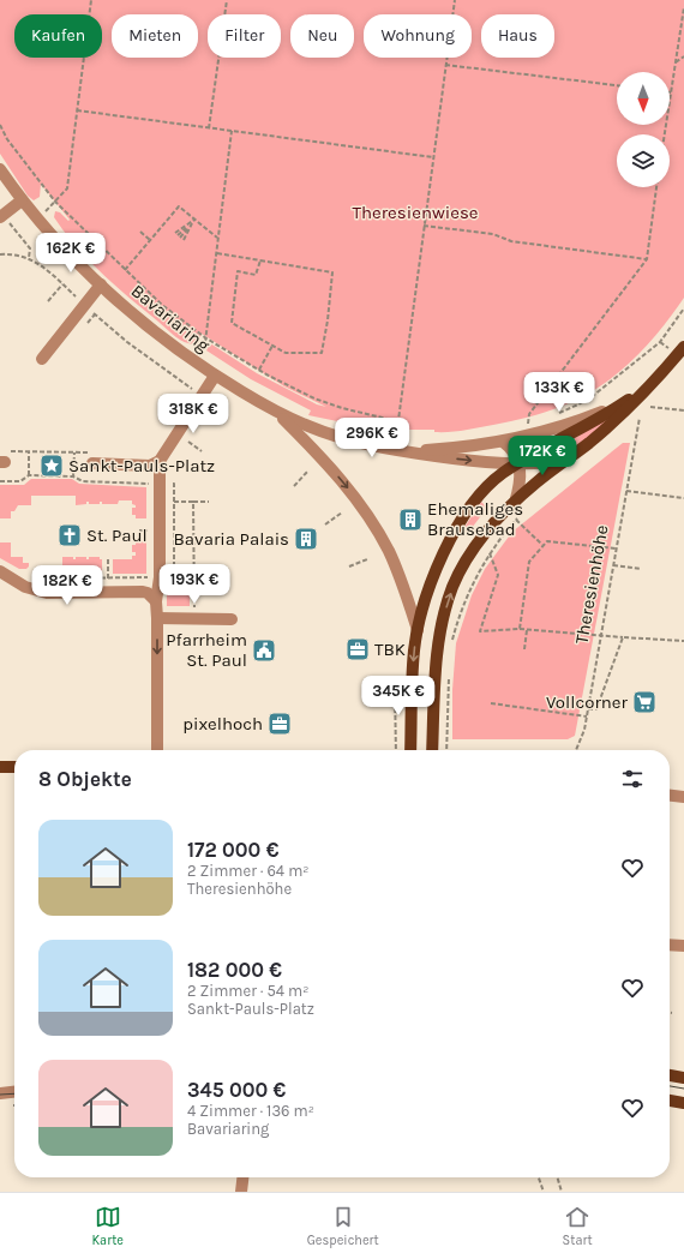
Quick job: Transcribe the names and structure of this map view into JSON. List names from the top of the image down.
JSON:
{
  "streets": {
    "main road": ["Bavariaring"],
    "path": ["Theresienhöhe"]
  },
  "one_way": ["Bavariaring"],
  "parks": ["Theresienwiese"],
  "places": {
    "place": ["Sankt-Pauls-Platz"],
    "building": ["Ehemaliges Brausebad", "Bavaria Palais"],
    "church": ["St. Paul"],
    "office": ["TBK", "pixelhoch"],
    "public building": ["Pfarrheim St. Paul"],
    "supermarket": ["Vollcorner"]
  },
  "north": "bottom",
  "page": {
    "chip": [
      "Kaufen",
      "Mieten",
      "Filter",
      "Neu",
      "Wohnung",
      "Haus"
    ],
    "price": [
      "162K €",
      "133K €",
      "318K €",
      "296K €",
      "172K €",
      "193K €",
      "182K €",
      "345K €"
    ],
    "heading": "8 Objekte",
    "list": [
      {
        "name": "172 000 €",
        "note": "2 Zimmer · 64 m² · Theresienhöhe"
      },
      {
        "name": "182 000 €",
        "note": "2 Zimmer · 54 m² · Sankt-Pauls-Platz"
      },
      {
        "name": "345 000 €",
        "note": "4 Zimmer · 136 m² · Bavariaring"
      }
    ],
    "tabs": ["Karte", "Gespeichert", "Start"]
  }
}
